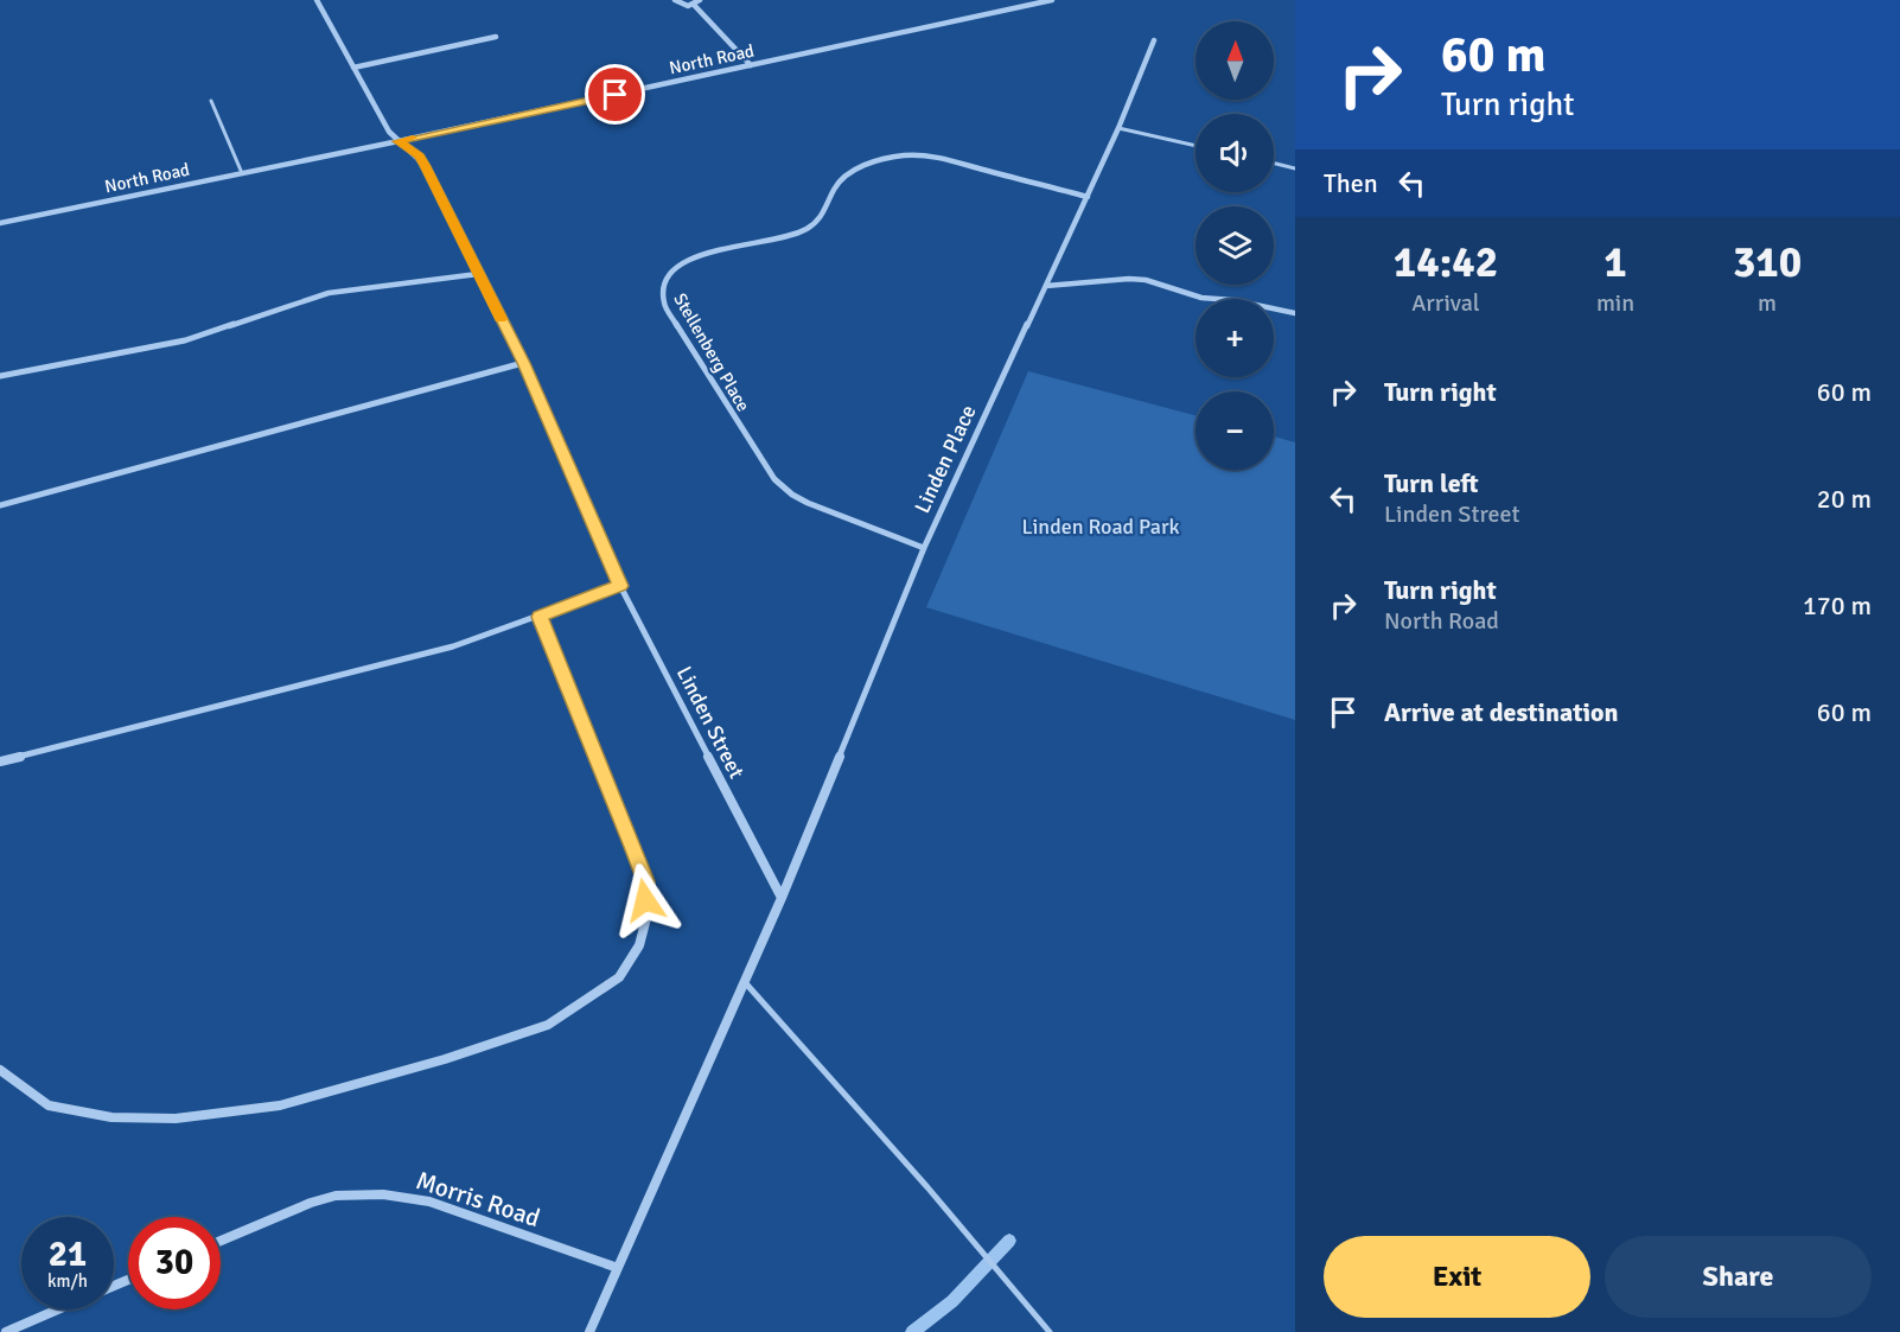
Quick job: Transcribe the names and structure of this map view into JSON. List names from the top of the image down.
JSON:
{
  "streets": {
    "street": [
      "North Road",
      "Stellenberg Place",
      "Linden Place",
      "Linden Street",
      "Morris Road"
    ]
  },
  "crossings": [
    ["North Road", "Linden Street"],
    ["Stellenberg Place", "Linden Place"],
    ["Linden Place", "Linden Street"]
  ],
  "parks": ["Linden Road Park"],
  "north": "top",
  "page": {
    "turn": ["60 m", "Turn right"],
    "map_buttons": ["+", "−"],
    "then": "Then",
    "eta": [
      "14:42",
      "Arrival",
      "1",
      "min",
      "310",
      "m"
    ],
    "list": [
      {
        "name": "Turn right",
        "value": "60 m"
      },
      {
        "name": "Turn left",
        "note": "Linden Street",
        "value": "20 m"
      },
      {
        "name": "Turn right",
        "note": "North Road",
        "value": "170 m"
      },
      {
        "name": "Arrive at destination",
        "value": "60 m"
      }
    ],
    "speed": "21 km/h",
    "limit": "30",
    "buttons": ["Exit", "Share"]
  }
}
